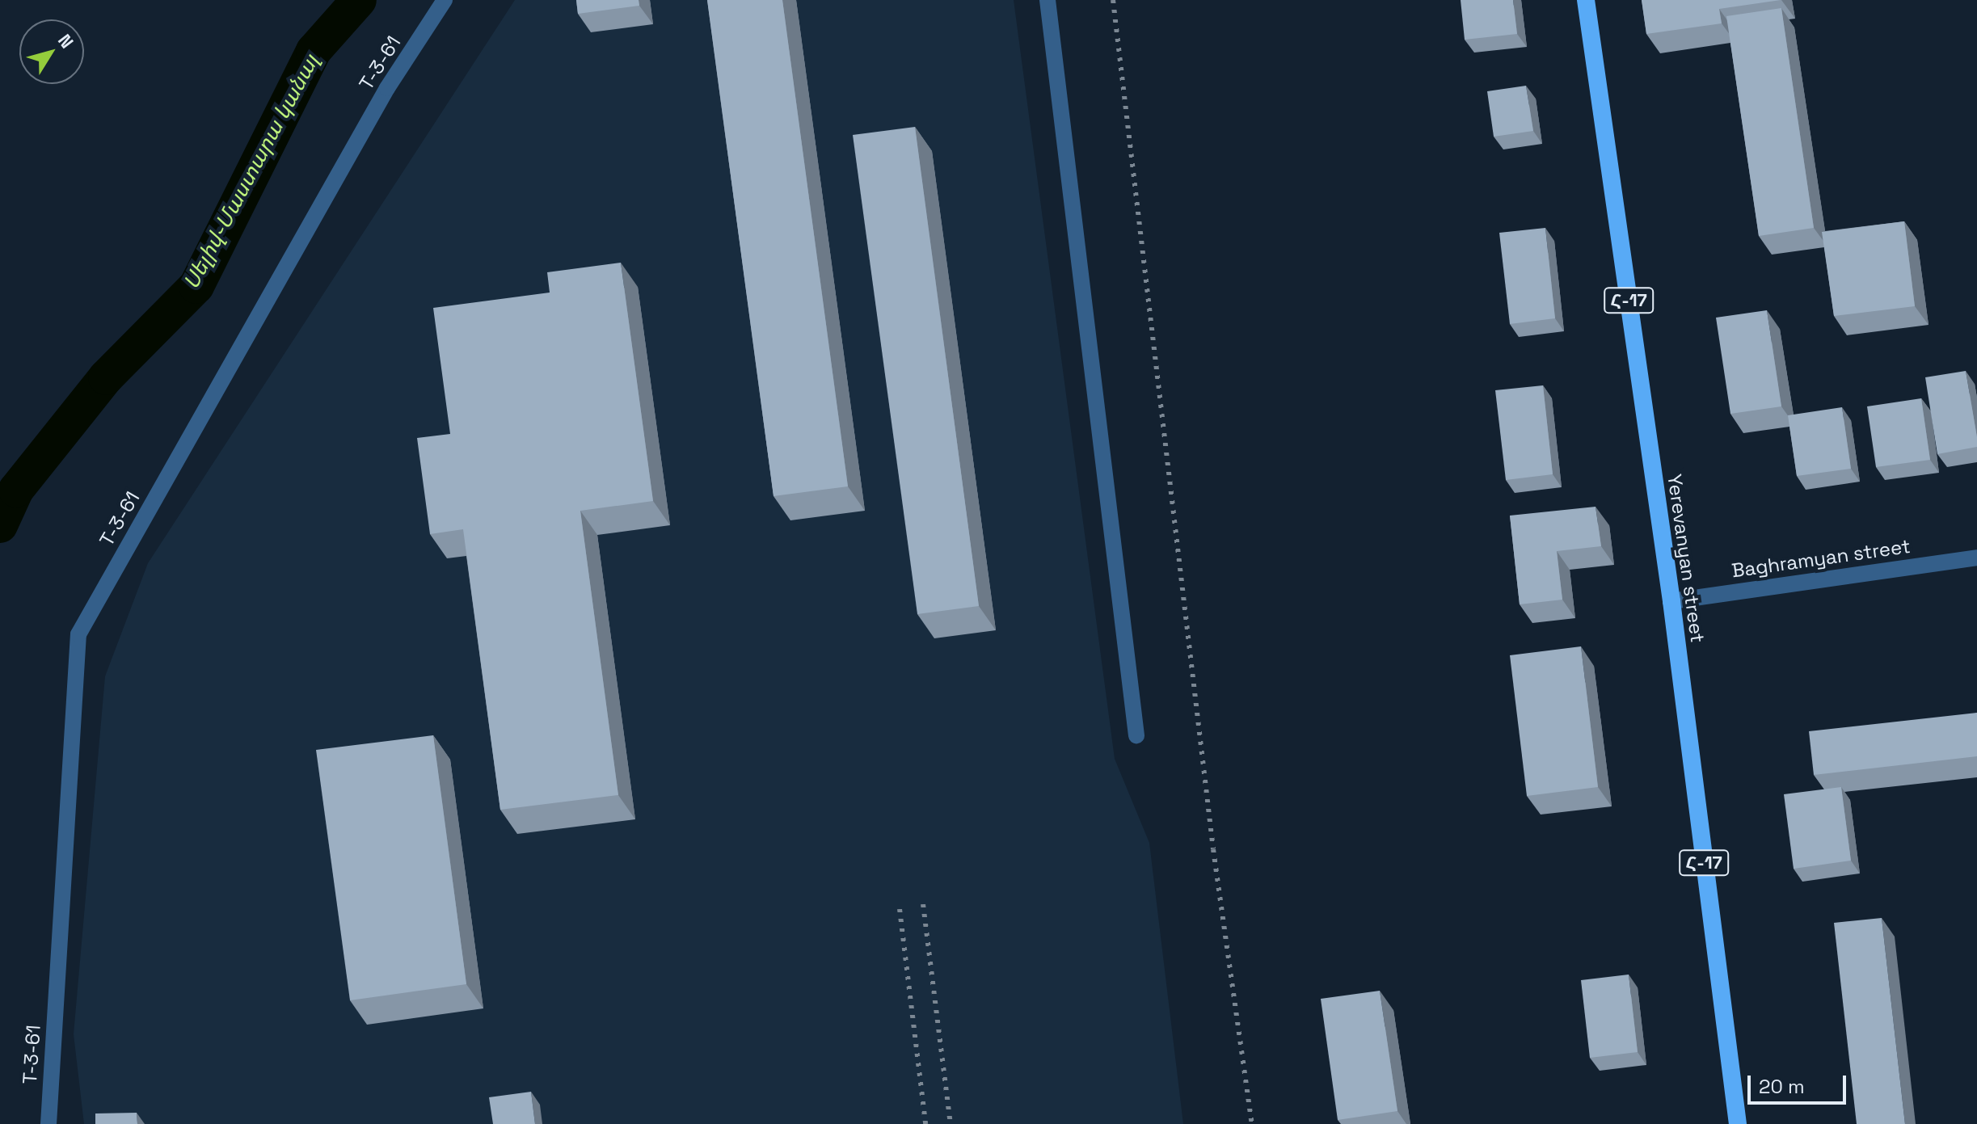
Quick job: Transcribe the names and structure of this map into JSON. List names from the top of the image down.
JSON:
{
  "streets": {
    "highway": ["Հ-17", "Yerevanyan street"],
    "street": ["T-3-61", "Baghramyan street"]
  },
  "crossings": [
    ["Yerevanyan street", "Baghramyan street"]
  ],
  "water": ["Սելիվ֊Մաստարա կանալ"],
  "scale_bar": "20 m",
  "north": "top right"
}
